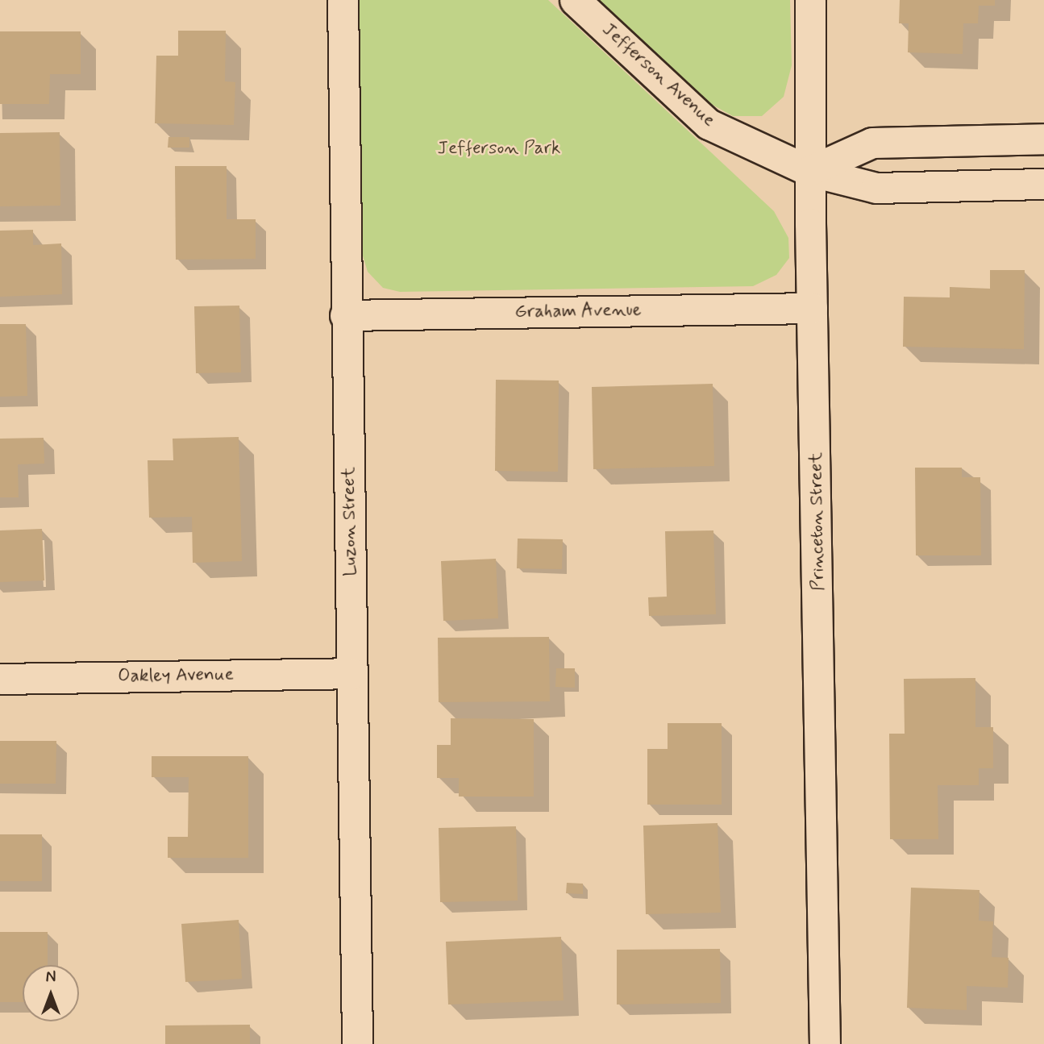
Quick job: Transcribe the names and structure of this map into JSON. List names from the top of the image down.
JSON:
{
  "streets": {
    "street": [
      "Jefferson Avenue",
      "Graham Avenue",
      "Luzon Street",
      "Princeton Street",
      "Oakley Avenue"
    ]
  },
  "crossings": [
    ["Jefferson Avenue", "Princeton Street"],
    ["Graham Avenue", "Luzon Street"],
    ["Graham Avenue", "Princeton Street"],
    ["Luzon Street", "Oakley Avenue"]
  ],
  "parks": ["Jefferson Park"],
  "north": "top"
}
